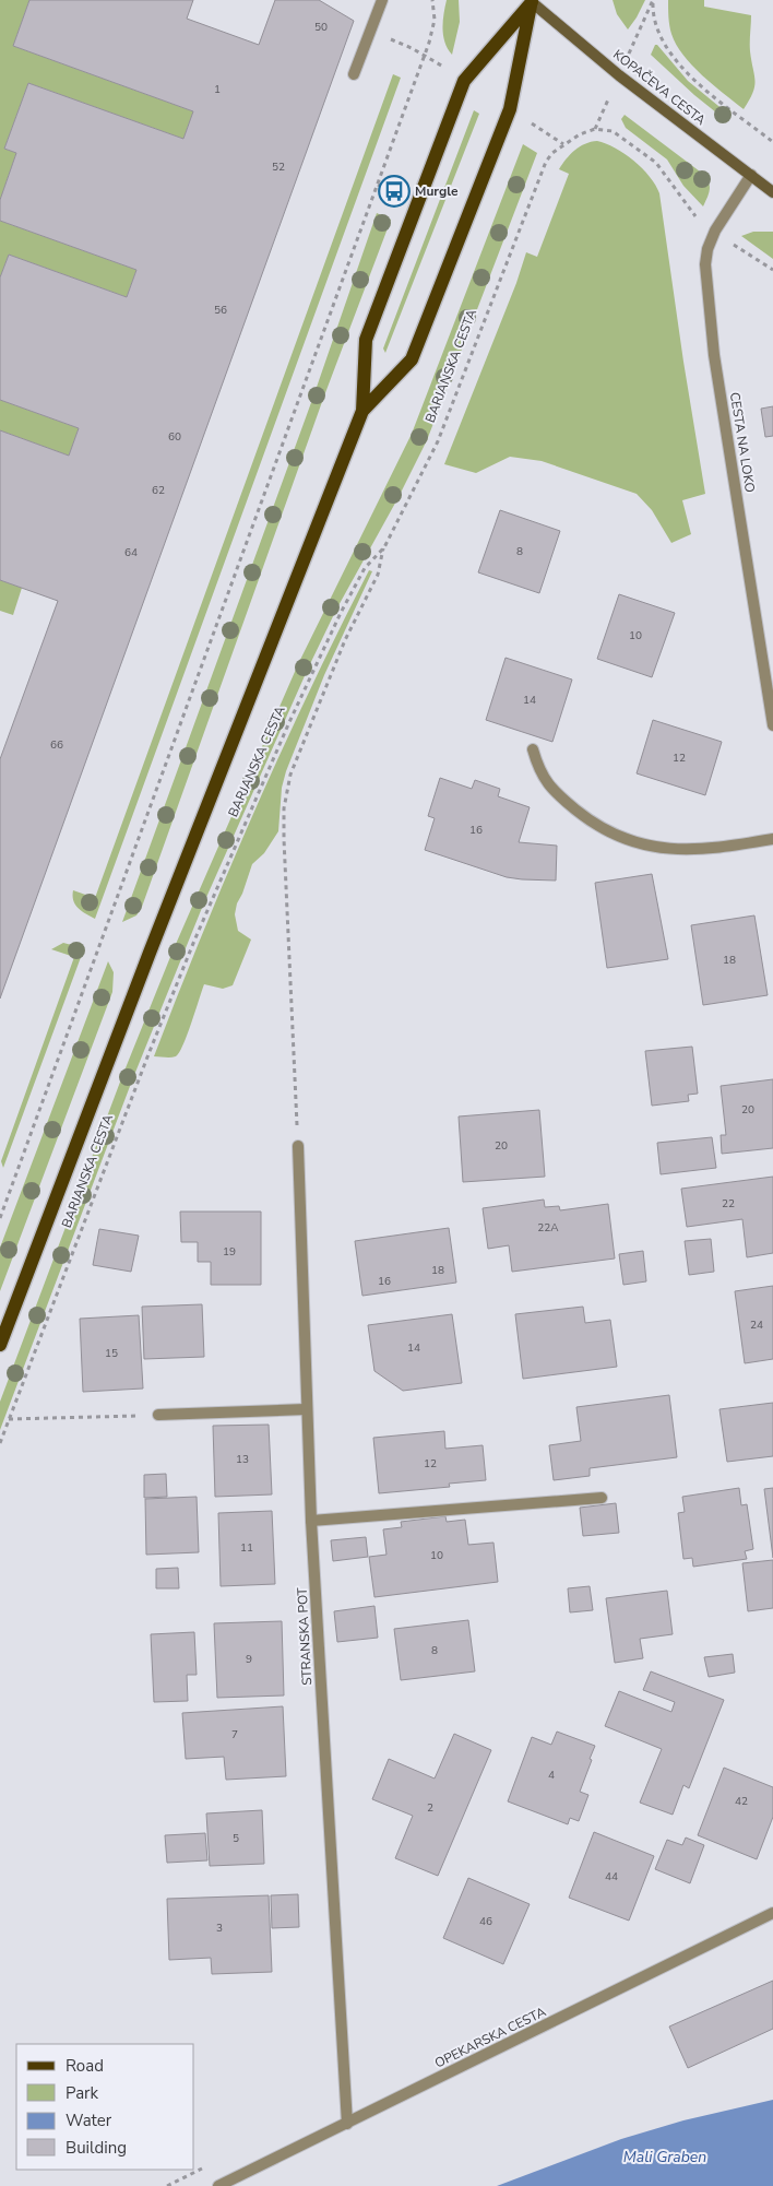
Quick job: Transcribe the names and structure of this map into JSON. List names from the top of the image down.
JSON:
{
  "streets": {
    "main road": ["KOPAČEVA CESTA", "BARJANSKA CESTA"],
    "street": ["CESTA NA LOKO", "STRANSKA POT", "OPEKARSKA CESTA"]
  },
  "crossings": [
    ["KOPAČEVA CESTA", "BARJANSKA CESTA"],
    ["KOPAČEVA CESTA", "CESTA NA LOKO"],
    ["STRANSKA POT", "OPEKARSKA CESTA"]
  ],
  "water": ["Mali Graben"],
  "places": {
    "bus stop": ["Murgle"]
  },
  "house_numbers": [
    "50",
    "1",
    "52",
    "56",
    "60",
    "62",
    "8",
    "64",
    "10",
    "14",
    "66",
    "12",
    "16",
    "18",
    "20",
    "20",
    "22",
    "22A",
    "19",
    "18",
    "16",
    "24",
    "14",
    "15",
    "13",
    "12",
    "11",
    "10",
    "8",
    "9",
    "7",
    "4",
    "42",
    "2",
    "5",
    "44",
    "46",
    "3"
  ],
  "legend": [
    "Road",
    "Park",
    "Water",
    "Building"
  ]
}
